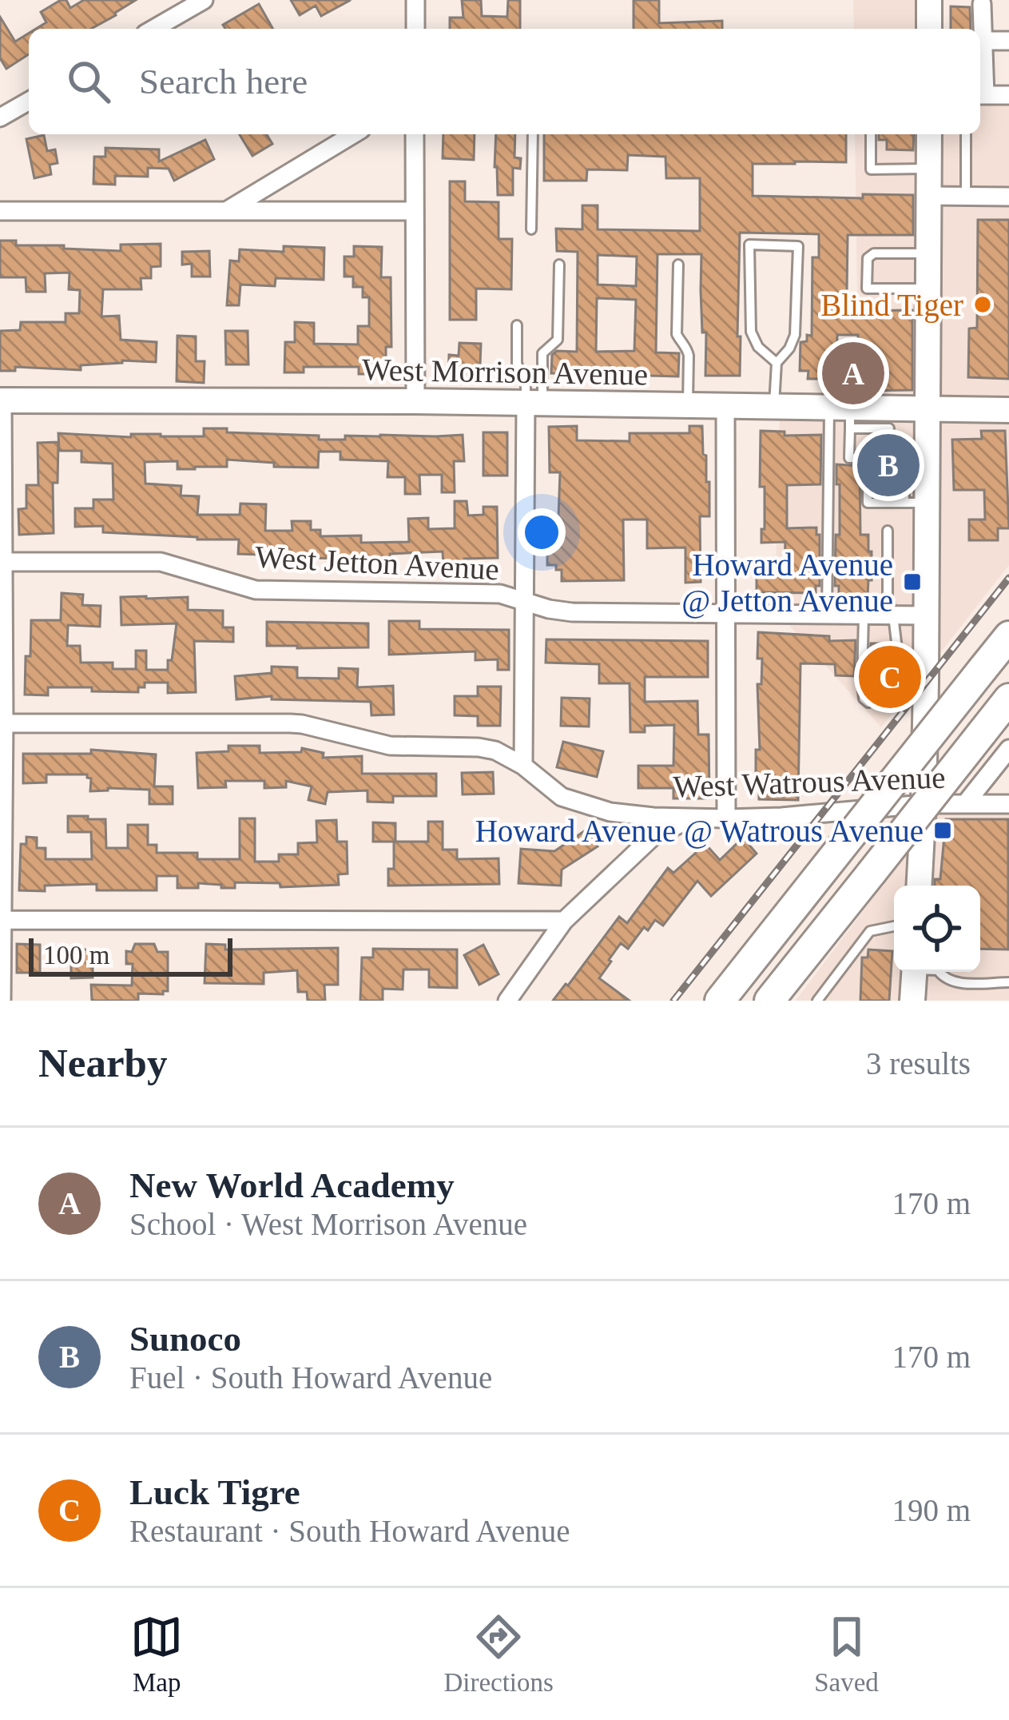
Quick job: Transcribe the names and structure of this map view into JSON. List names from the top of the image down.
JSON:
{
  "streets": {
    "street": ["West Morrison Avenue", "West Jetton Avenue", "West Watrous Avenue"]
  },
  "places": {
    "other": ["Blind Tiger"],
    "transit": ["Howard Avenue @ Jetton Avenue", "Howard Avenue @ Watrous Avenue"]
  },
  "scale_bar": "100 m",
  "page": {
    "search": "Search here",
    "pins": ["A", "B", "C"],
    "scale": "100 m",
    "heading": ["Nearby", "3 results"],
    "list": [
      {
        "mark": "A",
        "name": "New World Academy",
        "note": "School · West Morrison Avenue",
        "value": "170 m"
      },
      {
        "mark": "B",
        "name": "Sunoco",
        "note": "Fuel · South Howard Avenue",
        "value": "170 m"
      },
      {
        "mark": "C",
        "name": "Luck Tigre",
        "note": "Restaurant · South Howard Avenue",
        "value": "190 m"
      }
    ],
    "nav": ["Map", "Directions", "Saved"]
  }
}
